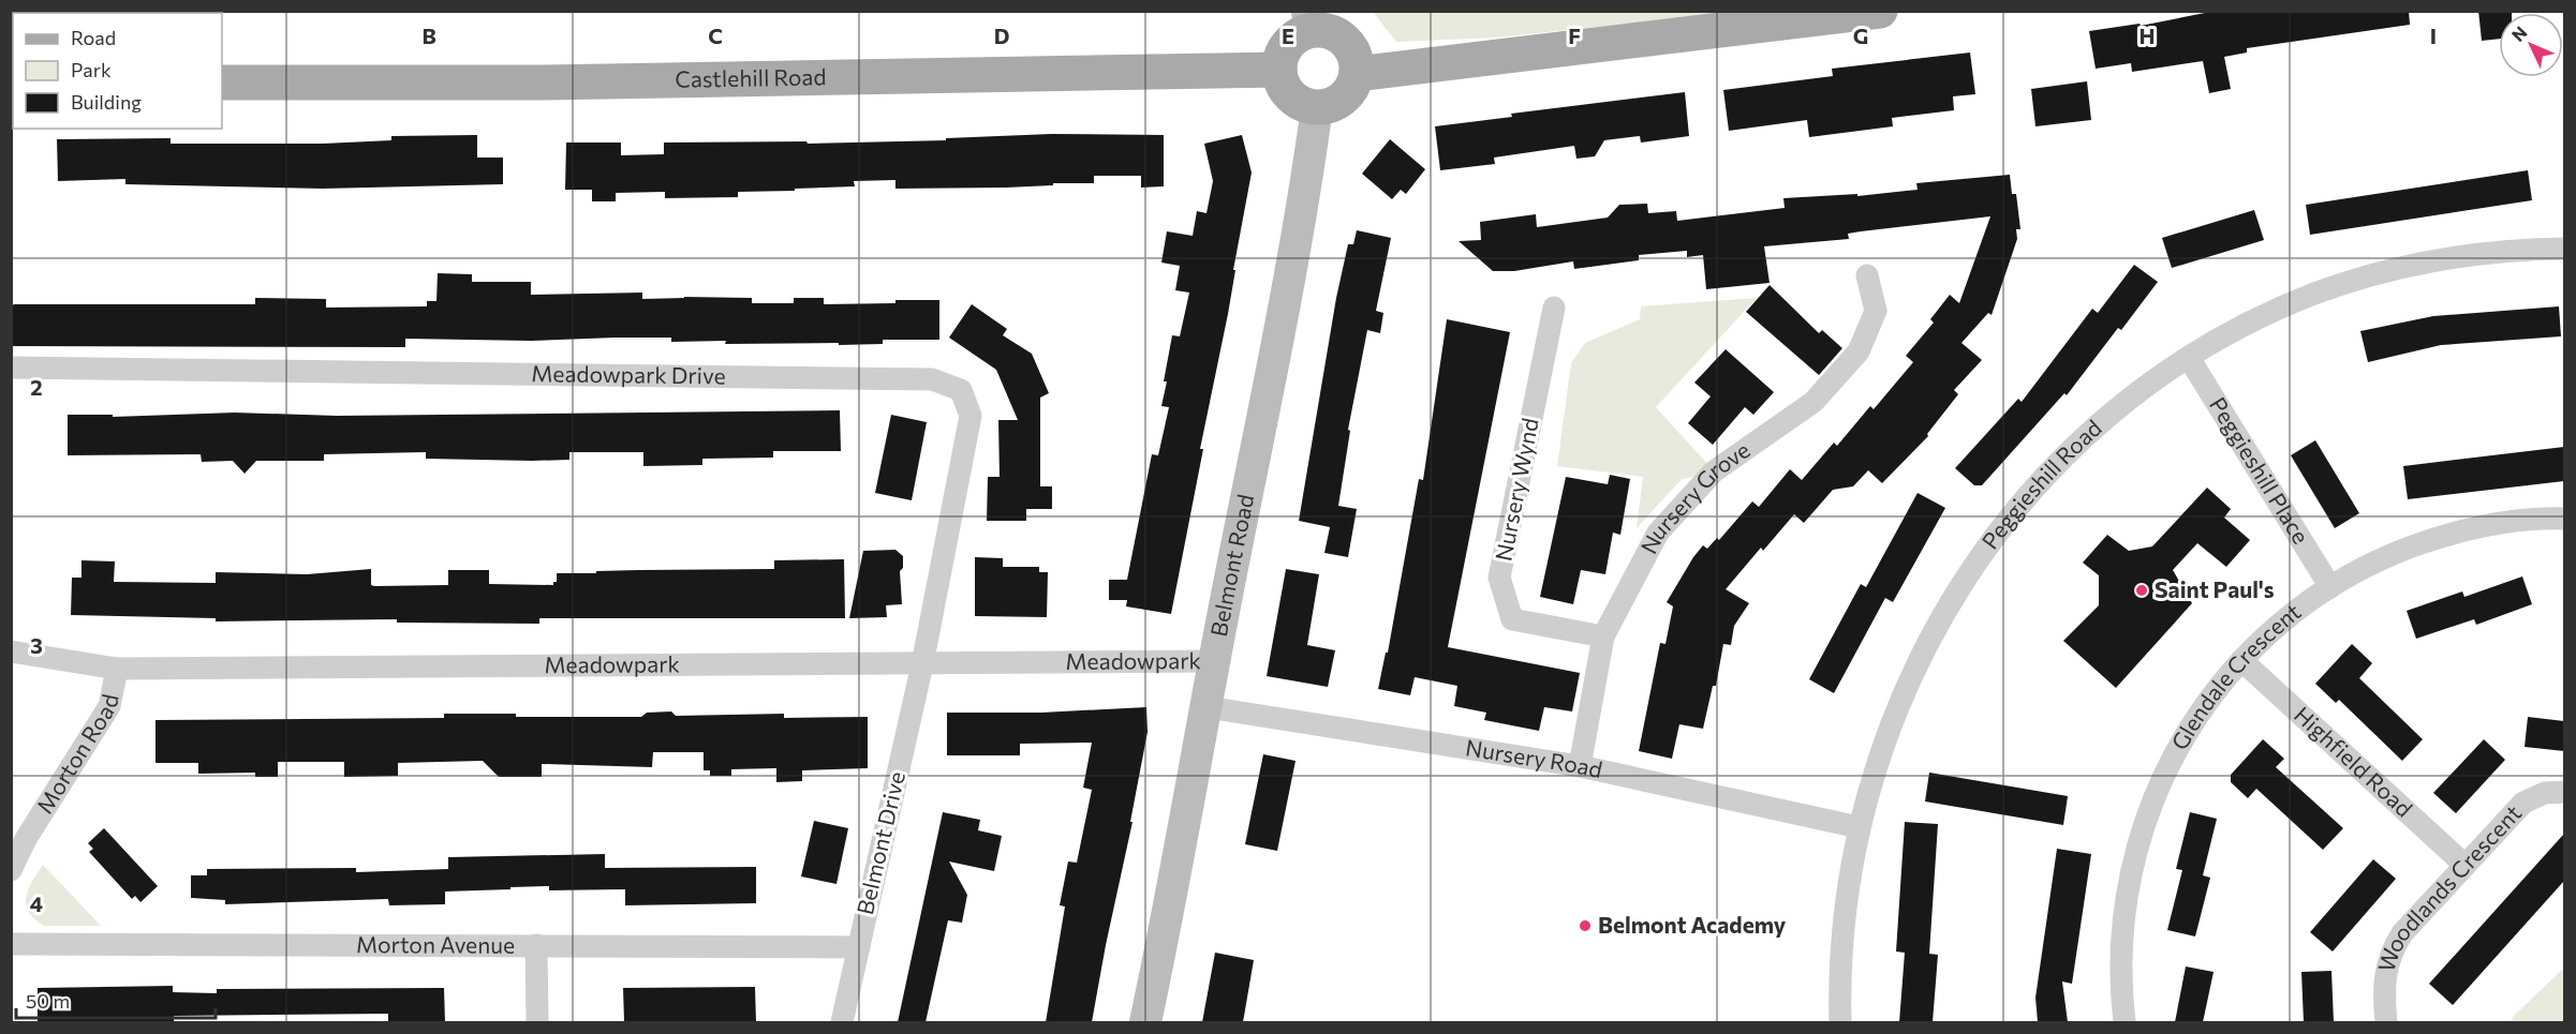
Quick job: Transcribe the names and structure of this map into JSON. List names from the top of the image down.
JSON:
{
  "streets": {
    "main road": ["Castlehill Road"],
    "street": [
      "Meadowpark Drive",
      "Peggieshill Place",
      "Peggieshill Road",
      "Nursery Wynd",
      "Nursery Grove",
      "Belmont Road",
      "Meadowpark",
      "Glendale Crescent",
      "Morton Road",
      "Nursery Road",
      "Highfield Road",
      "Belmont Drive",
      "Woodlands Crescent",
      "Morton Avenue"
    ]
  },
  "crossings": [
    ["Castlehill Road", "Belmont Road"],
    ["Meadowpark Drive", "Meadowpark"],
    ["Meadowpark Drive", "Belmont Drive"],
    ["Peggieshill Place", "Peggieshill Road"],
    ["Peggieshill Place", "Glendale Crescent"],
    ["Peggieshill Road", "Nursery Road"],
    ["Nursery Wynd", "Nursery Grove"],
    ["Nursery Grove", "Nursery Road"],
    ["Belmont Road", "Meadowpark"],
    ["Belmont Road", "Nursery Road"],
    ["Meadowpark", "Morton Road"],
    ["Meadowpark", "Belmont Drive"],
    ["Glendale Crescent", "Highfield Road"],
    ["Highfield Road", "Woodlands Crescent"],
    ["Belmont Drive", "Morton Avenue"]
  ],
  "places": ["Saint Paul's", "Belmont Academy"],
  "legend": ["Road", "Park", "Building"],
  "scale_bar": "50 m",
  "north": "top left",
  "grid": {
    "columns": [
      "B",
      "C",
      "D",
      "E",
      "F",
      "G",
      "H",
      "I"
    ],
    "rows": ["2", "3", "4"]
  }
}
